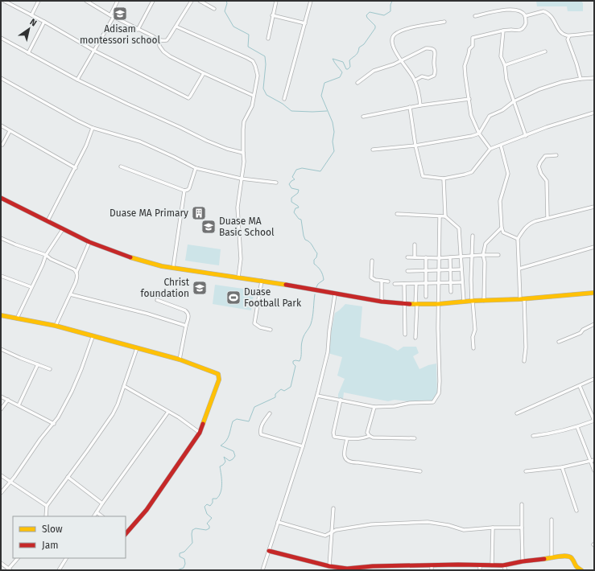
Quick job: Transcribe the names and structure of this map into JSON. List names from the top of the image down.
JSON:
{
  "places": {
    "school or university": ["Adisam montessori school", "Duase MA Basic School", "Christ foundation"],
    "building": ["Duase MA Primary"],
    "sports": ["Duase Football Park"]
  },
  "legend": ["Slow", "Jam"],
  "north": "top right"
}
